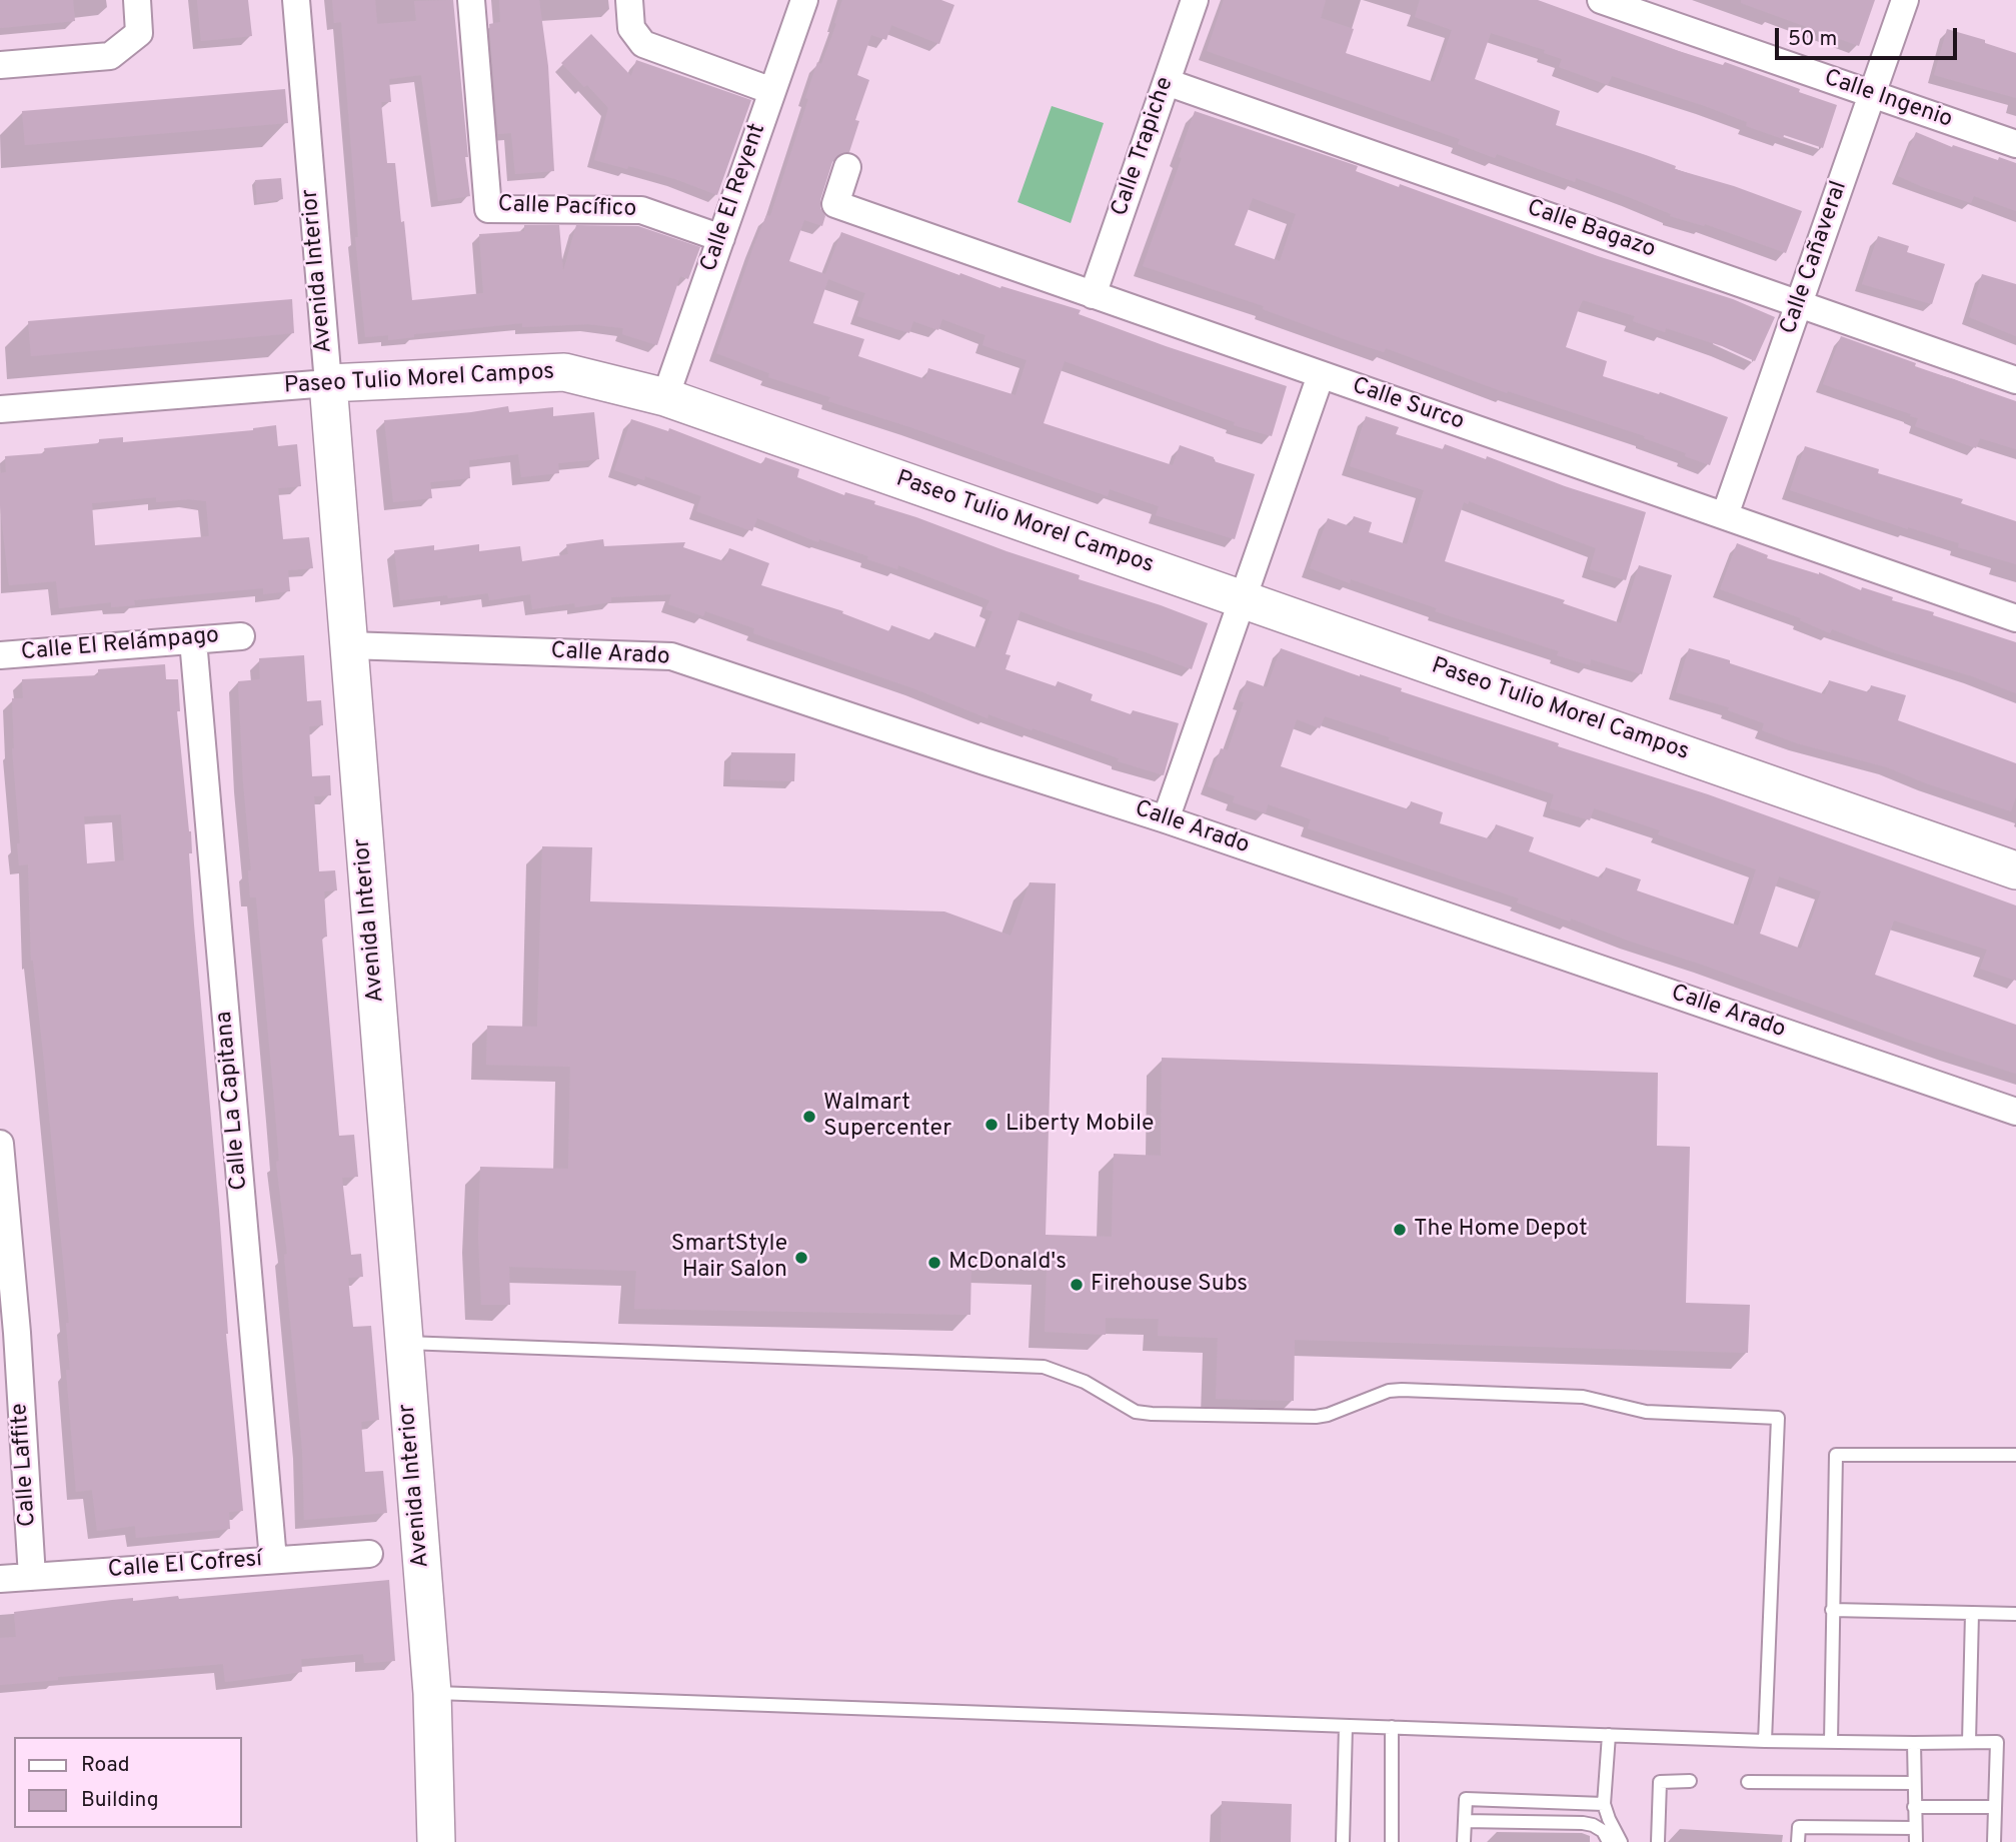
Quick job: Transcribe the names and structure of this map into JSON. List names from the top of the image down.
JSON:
{
  "streets": {
    "street": [
      "Calle Ingenio",
      "Calle Trapiche",
      "Calle El Reyent",
      "Calle Pacífico",
      "Calle Bagazo",
      "Calle Cañaveral",
      "Avenida Interior",
      "Paseo Tulio Morel Campos",
      "Calle Surco",
      "Calle El Relámpago",
      "Calle Arado",
      "Calle La Capitana",
      "Calle Laffite",
      "Calle El Cofresí"
    ]
  },
  "crossings": [
    ["Calle Ingenio", "Calle Cañaveral"],
    ["Calle Trapiche", "Calle Bagazo"],
    ["Calle Trapiche", "Calle Surco"],
    ["Calle El Reyent", "Calle Pacífico"],
    ["Calle El Reyent", "Paseo Tulio Morel Campos"],
    ["Calle Bagazo", "Calle Cañaveral"],
    ["Calle Cañaveral", "Calle Surco"],
    ["Avenida Interior", "Paseo Tulio Morel Campos"],
    ["Avenida Interior", "Calle Arado"],
    ["Calle El Relámpago", "Calle La Capitana"],
    ["Calle La Capitana", "Calle El Cofresí"],
    ["Calle Laffite", "Calle El Cofresí"]
  ],
  "places": [
    "Walmart Supercenter",
    "Liberty Mobile",
    "The Home Depot",
    "SmartStyle Hair Salon",
    "McDonald's",
    "Firehouse Subs"
  ],
  "legend": ["Road", "Building"],
  "scale_bar": "50 m"
}
